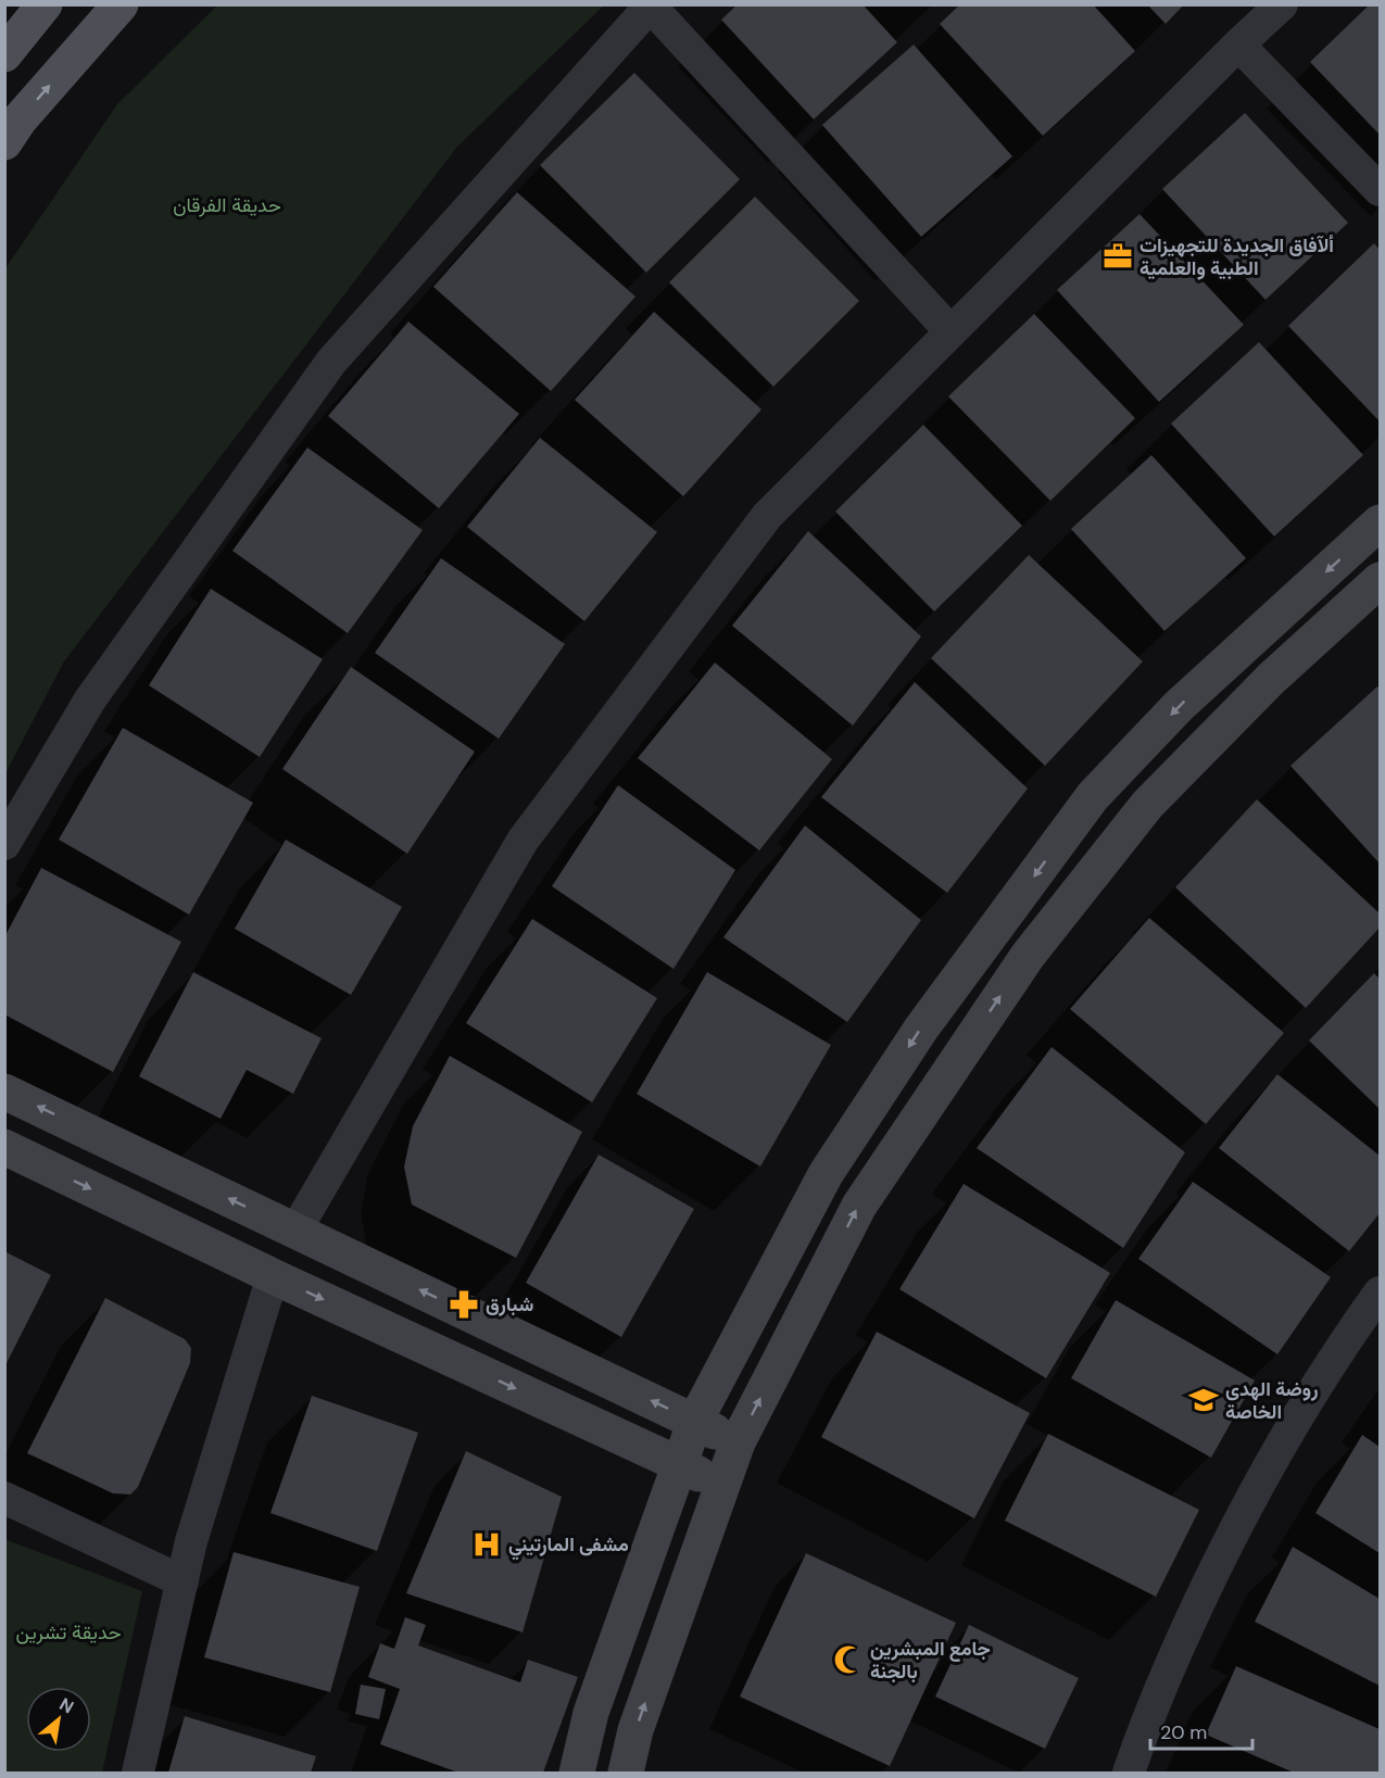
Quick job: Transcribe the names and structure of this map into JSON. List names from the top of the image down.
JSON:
{
  "parks": ["حديقة الفرقان", "حديقة تشرين"],
  "places": {
    "office": ["ألآفاق الجديدة للتجهيزات الطبية والعلمية"],
    "pharmacy": ["شبارق"],
    "school or university": ["روضة الهدى الخاصة"],
    "hospital": ["مشفى المارتيني"],
    "mosque": ["جامع المبشرين بالجنة"]
  },
  "scale_bar": "20 m",
  "north": "top right"
}
